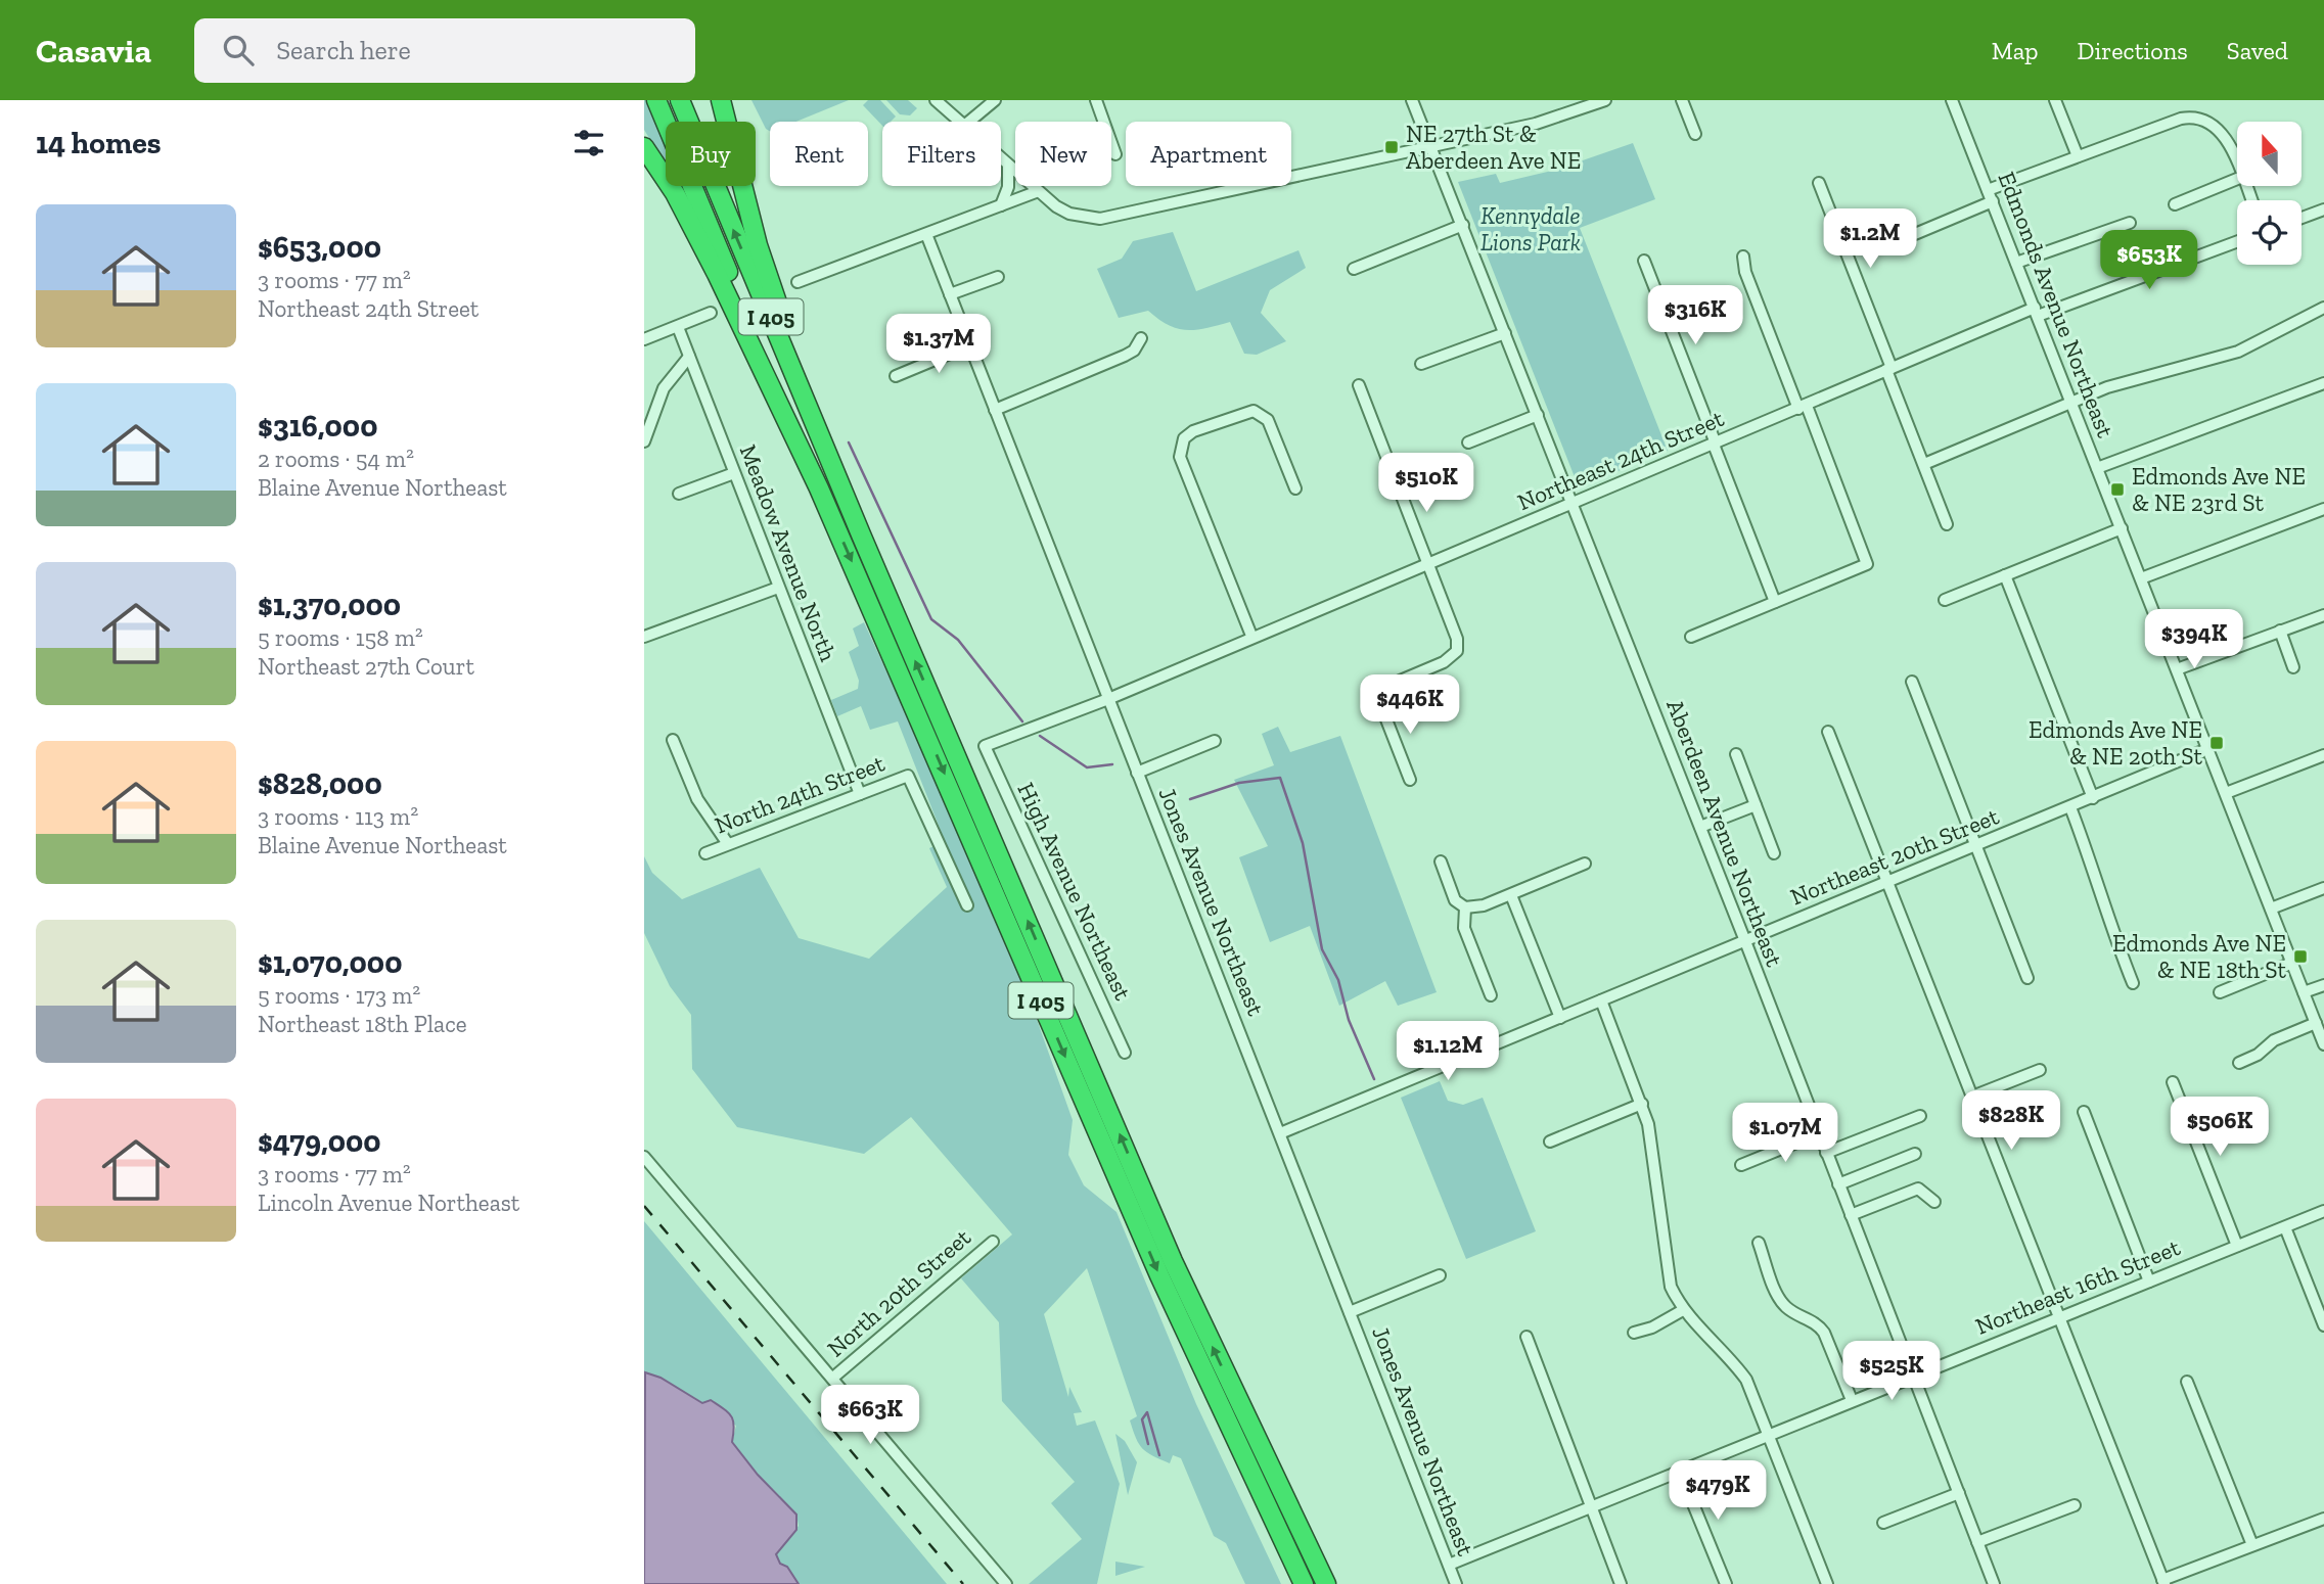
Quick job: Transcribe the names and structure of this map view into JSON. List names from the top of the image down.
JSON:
{
  "streets": {
    "highway": ["I 405"],
    "street": [
      "Edmonds Avenue Northeast",
      "Northeast 24th Street",
      "Meadow Avenue North",
      "North 24th Street",
      "Aberdeen Avenue Northeast",
      "Northeast 20th Street",
      "High Avenue Northeast",
      "Jones Avenue Northeast",
      "Northeast 16th Street",
      "North 20th Street"
    ]
  },
  "crossings": [
    ["Edmonds Avenue Northeast", "Northeast 24th Street"],
    ["Edmonds Avenue Northeast", "Northeast 20th Street"],
    ["Northeast 24th Street", "Aberdeen Avenue Northeast"],
    ["Northeast 24th Street", "High Avenue Northeast"],
    ["Northeast 24th Street", "Jones Avenue Northeast"],
    ["Meadow Avenue North", "North 24th Street"],
    ["Aberdeen Avenue Northeast", "Northeast 20th Street"],
    ["Aberdeen Avenue Northeast", "Northeast 16th Street"],
    ["Northeast 20th Street", "Jones Avenue Northeast"],
    ["Jones Avenue Northeast", "Northeast 16th Street"]
  ],
  "parks": ["Kennydale Lions Park"],
  "places": {
    "transit": [
      "NE 27th St & Aberdeen Ave NE",
      "Edmonds Ave NE & NE 23rd St",
      "Edmonds Ave NE & NE 20th St",
      "Edmonds Ave NE & NE 18th St"
    ]
  },
  "north": "top",
  "page": {
    "header": "Casavia",
    "search": "Search here",
    "nav": ["Map", "Directions", "Saved"],
    "heading": "14 homes",
    "chip": [
      "Buy",
      "Rent",
      "Filters",
      "New",
      "Apartment"
    ],
    "list": [
      {
        "name": "$653,000",
        "note": "3 rooms · 77 m² · Northeast 24th Street"
      },
      {
        "name": "$316,000",
        "note": "2 rooms · 54 m² · Blaine Avenue Northeast"
      },
      {
        "name": "$1,370,000",
        "note": "5 rooms · 158 m² · Northeast 27th Court"
      },
      {
        "name": "$828,000",
        "note": "3 rooms · 113 m² · Blaine Avenue Northeast"
      },
      {
        "name": "$1,070,000",
        "note": "5 rooms · 173 m² · Northeast 18th Place"
      },
      {
        "name": "$479,000",
        "note": "3 rooms · 77 m² · Lincoln Avenue Northeast"
      }
    ],
    "price": [
      "$1.2M",
      "$653K",
      "$316K",
      "$1.37M",
      "$510K",
      "$394K",
      "$446K",
      "$1.12M",
      "$828K",
      "$506K",
      "$1.07M",
      "$525K",
      "$663K",
      "$479K"
    ]
  }
}
